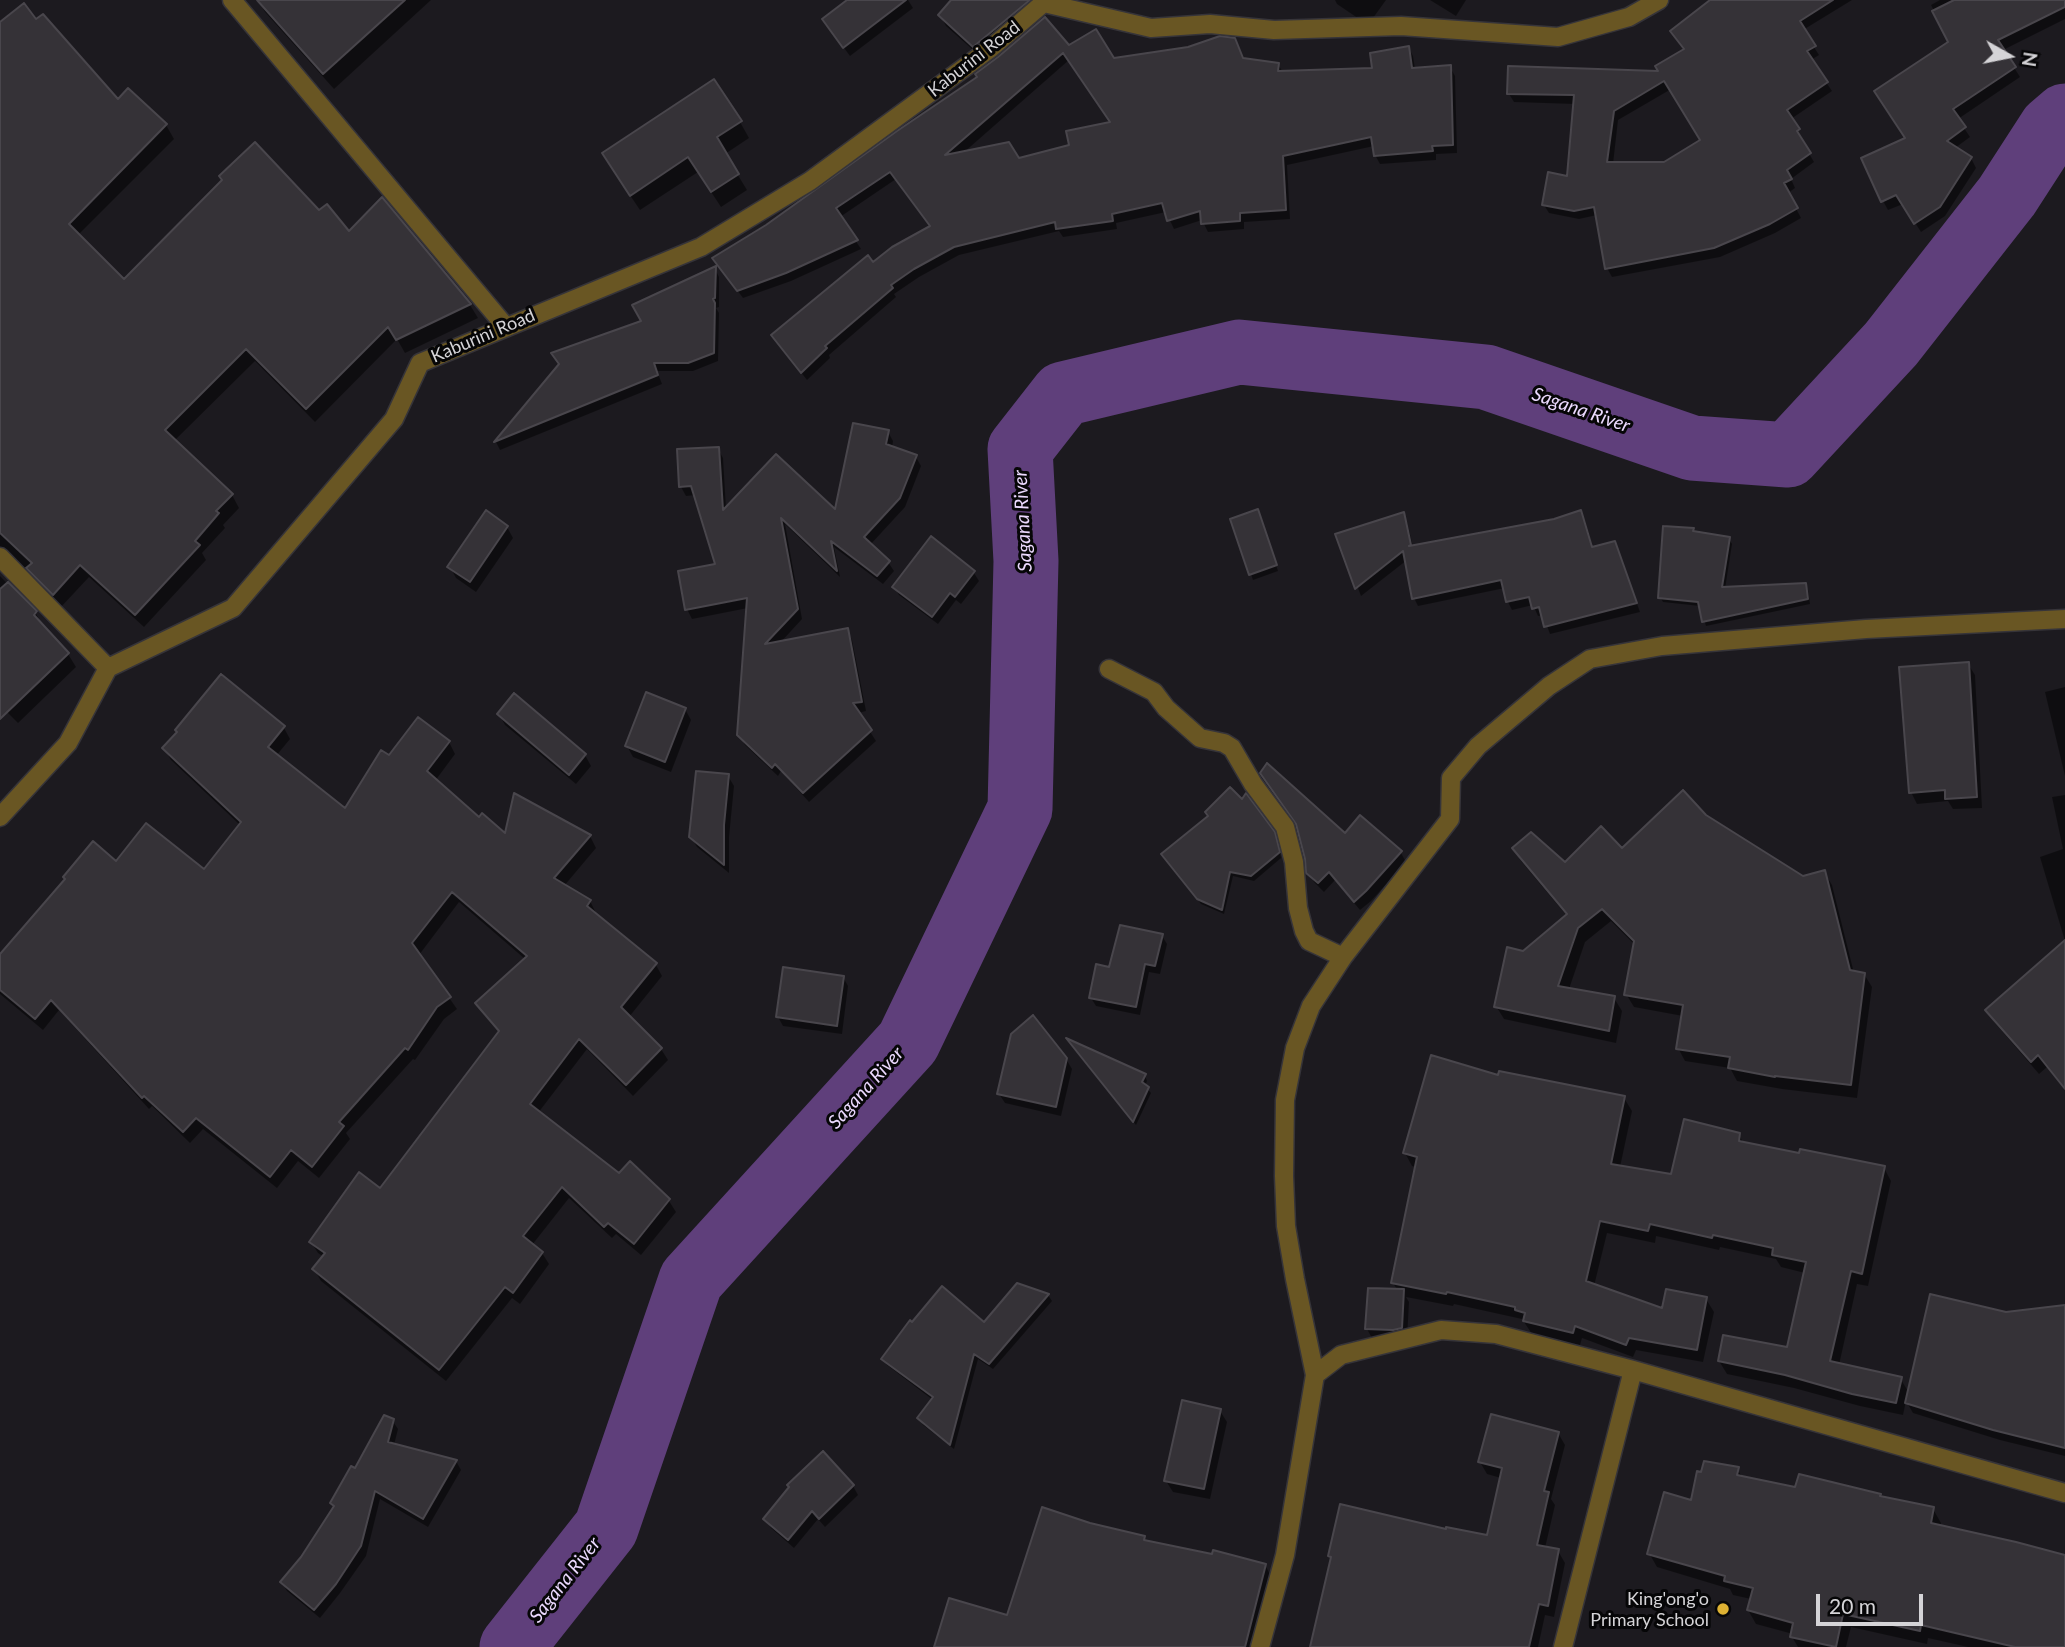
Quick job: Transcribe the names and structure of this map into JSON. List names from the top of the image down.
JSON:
{
  "streets": {
    "street": ["Kaburini Road"]
  },
  "water": ["Sagana River"],
  "places": ["King'ong'o Primary School"],
  "scale_bar": "20 m",
  "north": "right"
}
